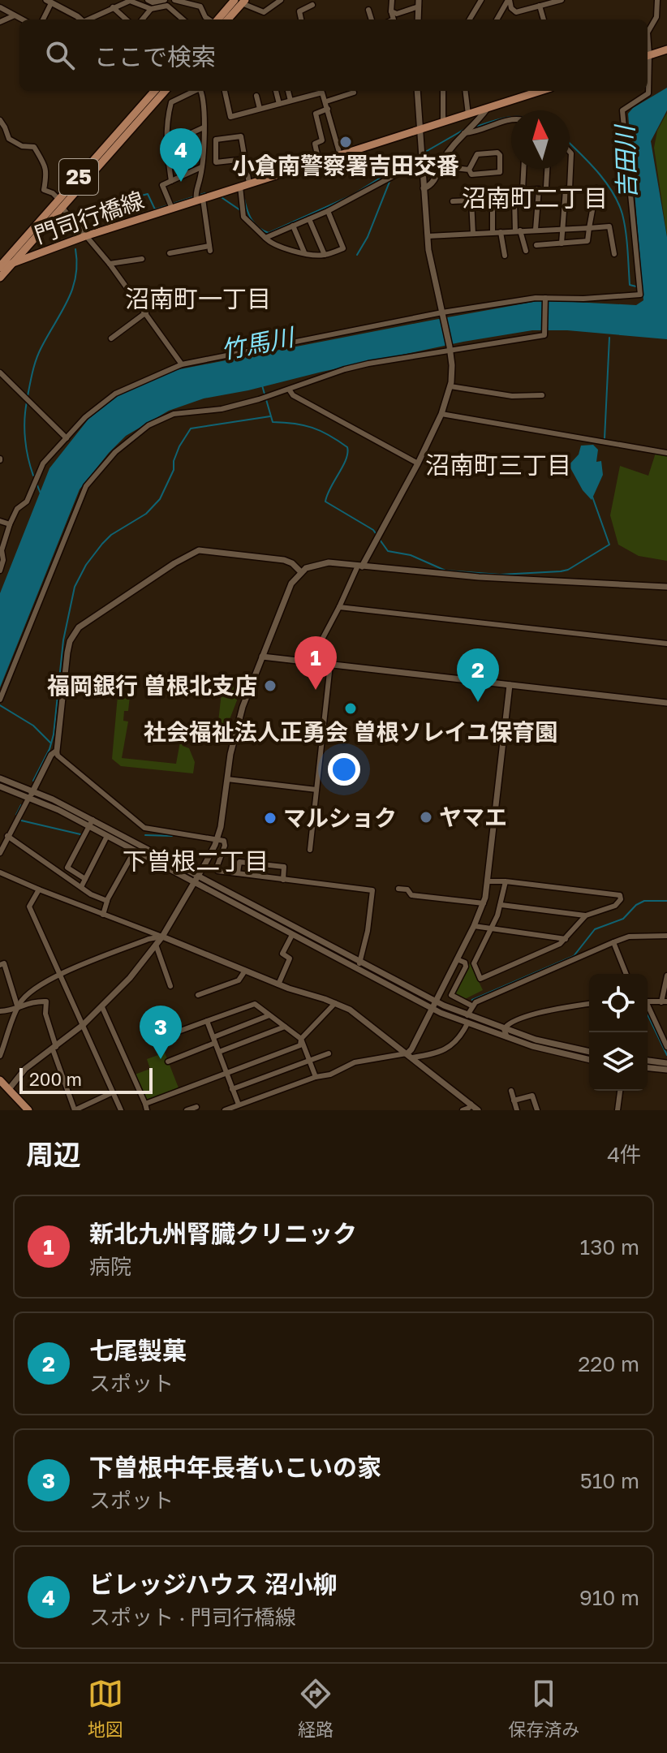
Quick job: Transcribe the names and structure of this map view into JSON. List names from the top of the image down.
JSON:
{
  "streets": {
    "main road": ["25", "門司行橋線"]
  },
  "districts": [
    "沼南町二丁目",
    "沼南町一丁目",
    "沼南町三丁目",
    "下曽根二丁目"
  ],
  "water": ["吉田川", "竹馬川"],
  "places": [
    "小倉南警察署吉田交番",
    "福岡銀行 曽根北支店",
    "社会福祉法人正勇会 曽根ソレイユ保育園",
    "ヤマエ",
    "マルショク"
  ],
  "scale_bar": "200 m",
  "north": "top",
  "page": {
    "search": "ここで検索",
    "pins": [
      "4",
      "1",
      "2",
      "3"
    ],
    "scale": "200 m",
    "heading": ["周辺", "4件"],
    "list": [
      {
        "mark": "1",
        "name": "新北九州腎臓クリニック",
        "note": "病院",
        "value": "130 m"
      },
      {
        "mark": "2",
        "name": "七尾製菓",
        "note": "スポット",
        "value": "220 m"
      },
      {
        "mark": "3",
        "name": "下曽根中年長者いこいの家",
        "note": "スポット",
        "value": "510 m"
      },
      {
        "mark": "4",
        "name": "ビレッジハウス 沼小柳",
        "note": "スポット · 門司行橋線",
        "value": "910 m"
      }
    ],
    "nav": ["地図", "経路", "保存済み"]
  }
}
